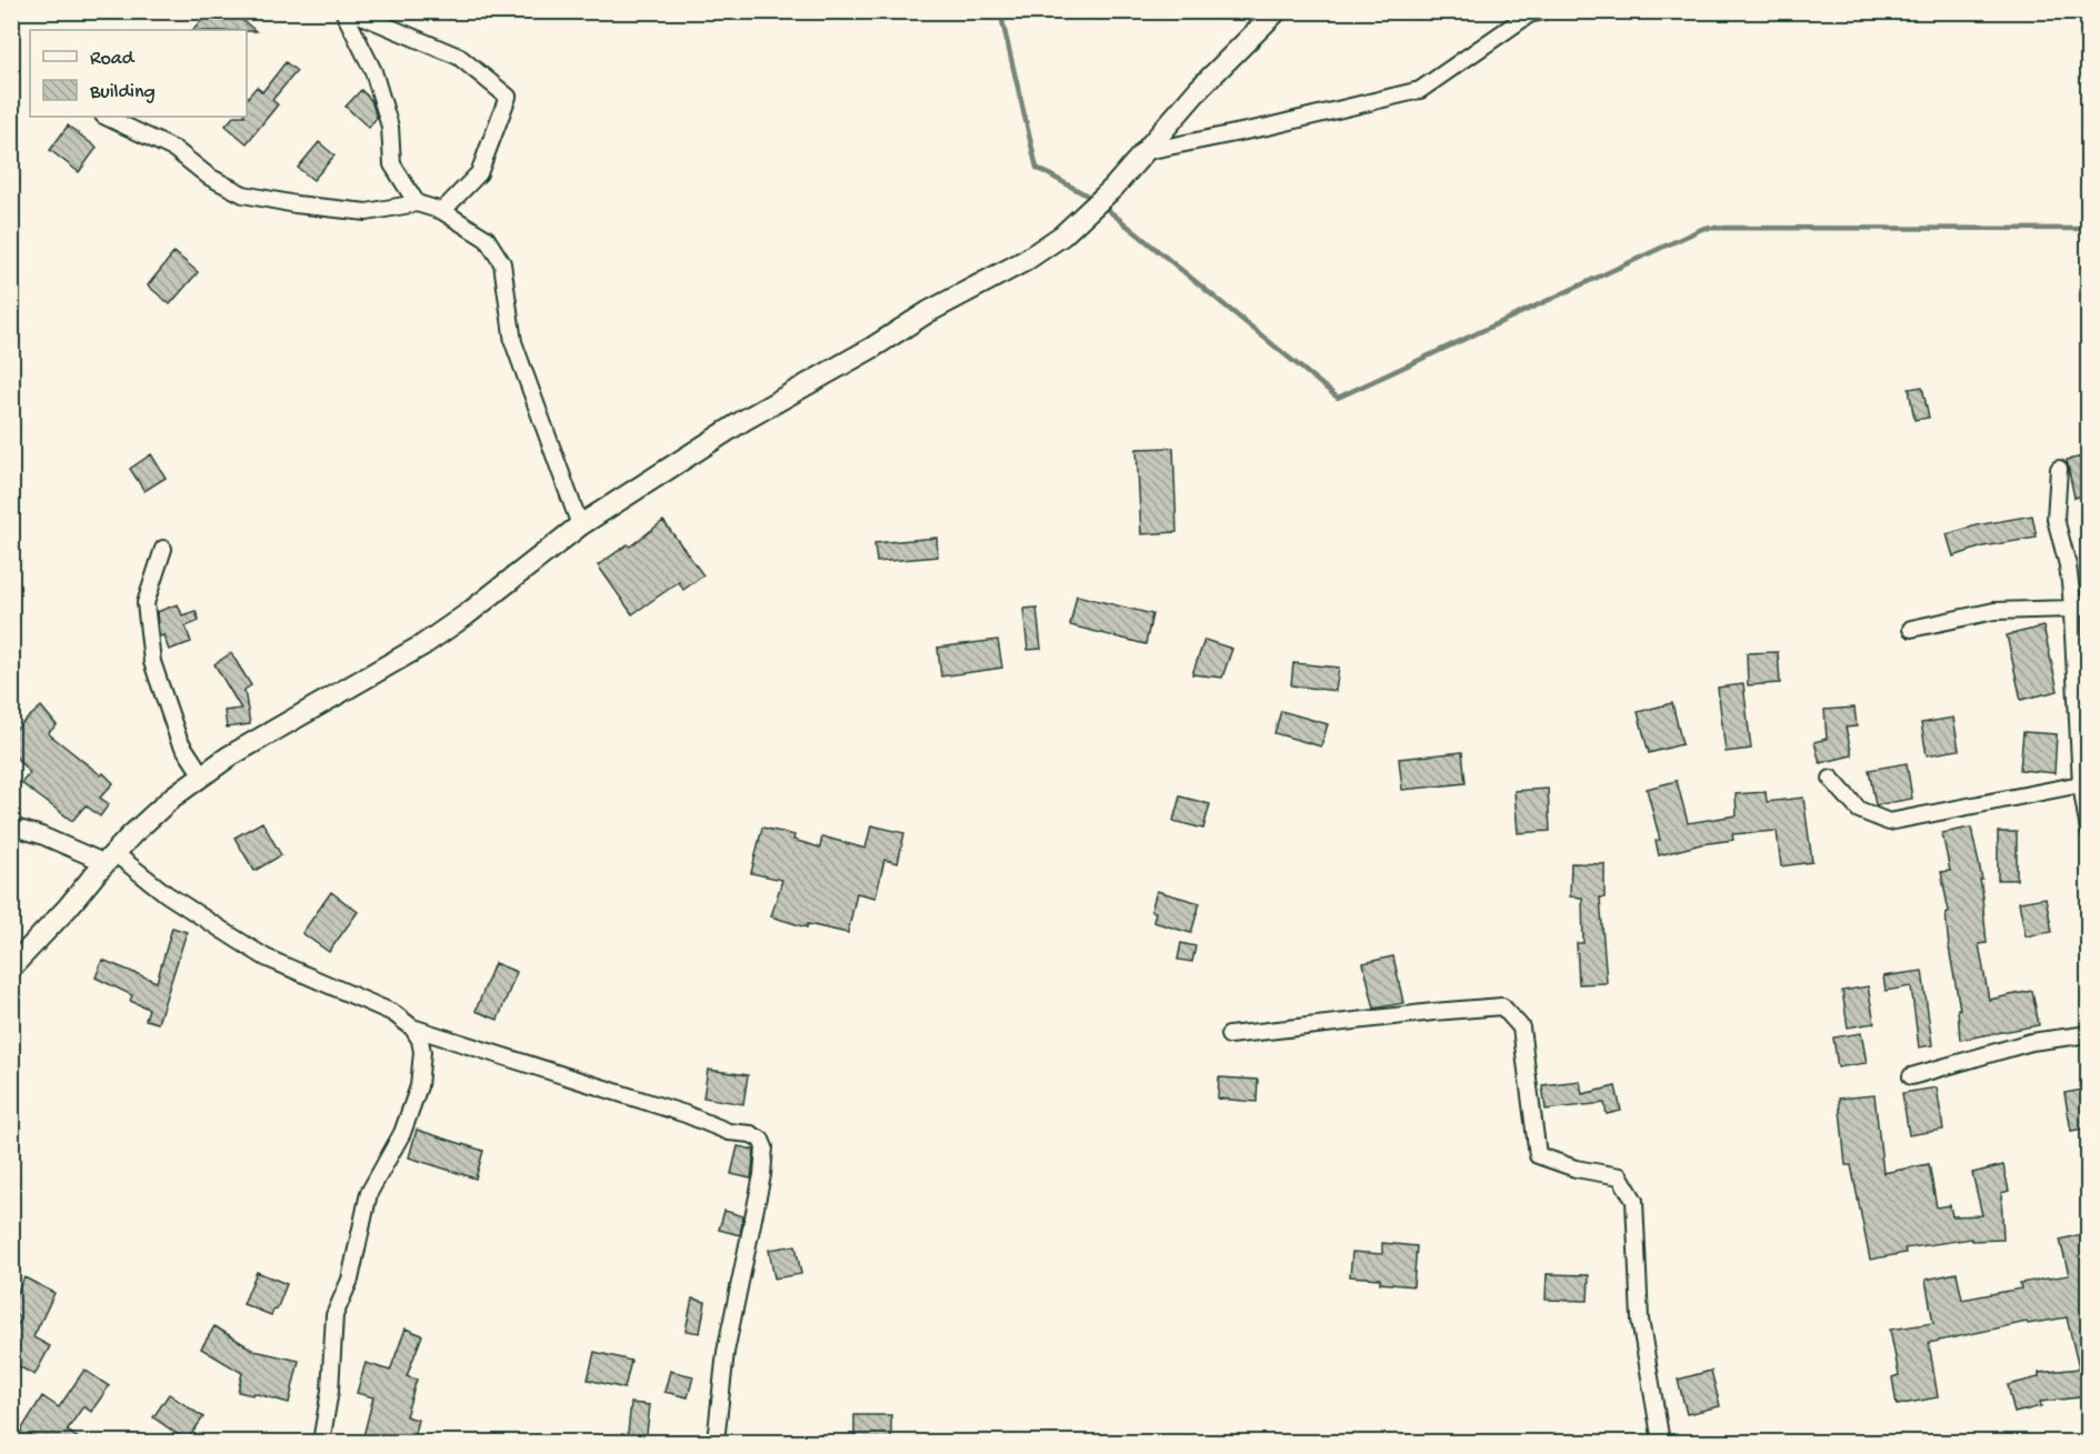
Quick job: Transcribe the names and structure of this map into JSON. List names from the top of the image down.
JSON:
{
  "legend": ["Road", "Building"]
}
